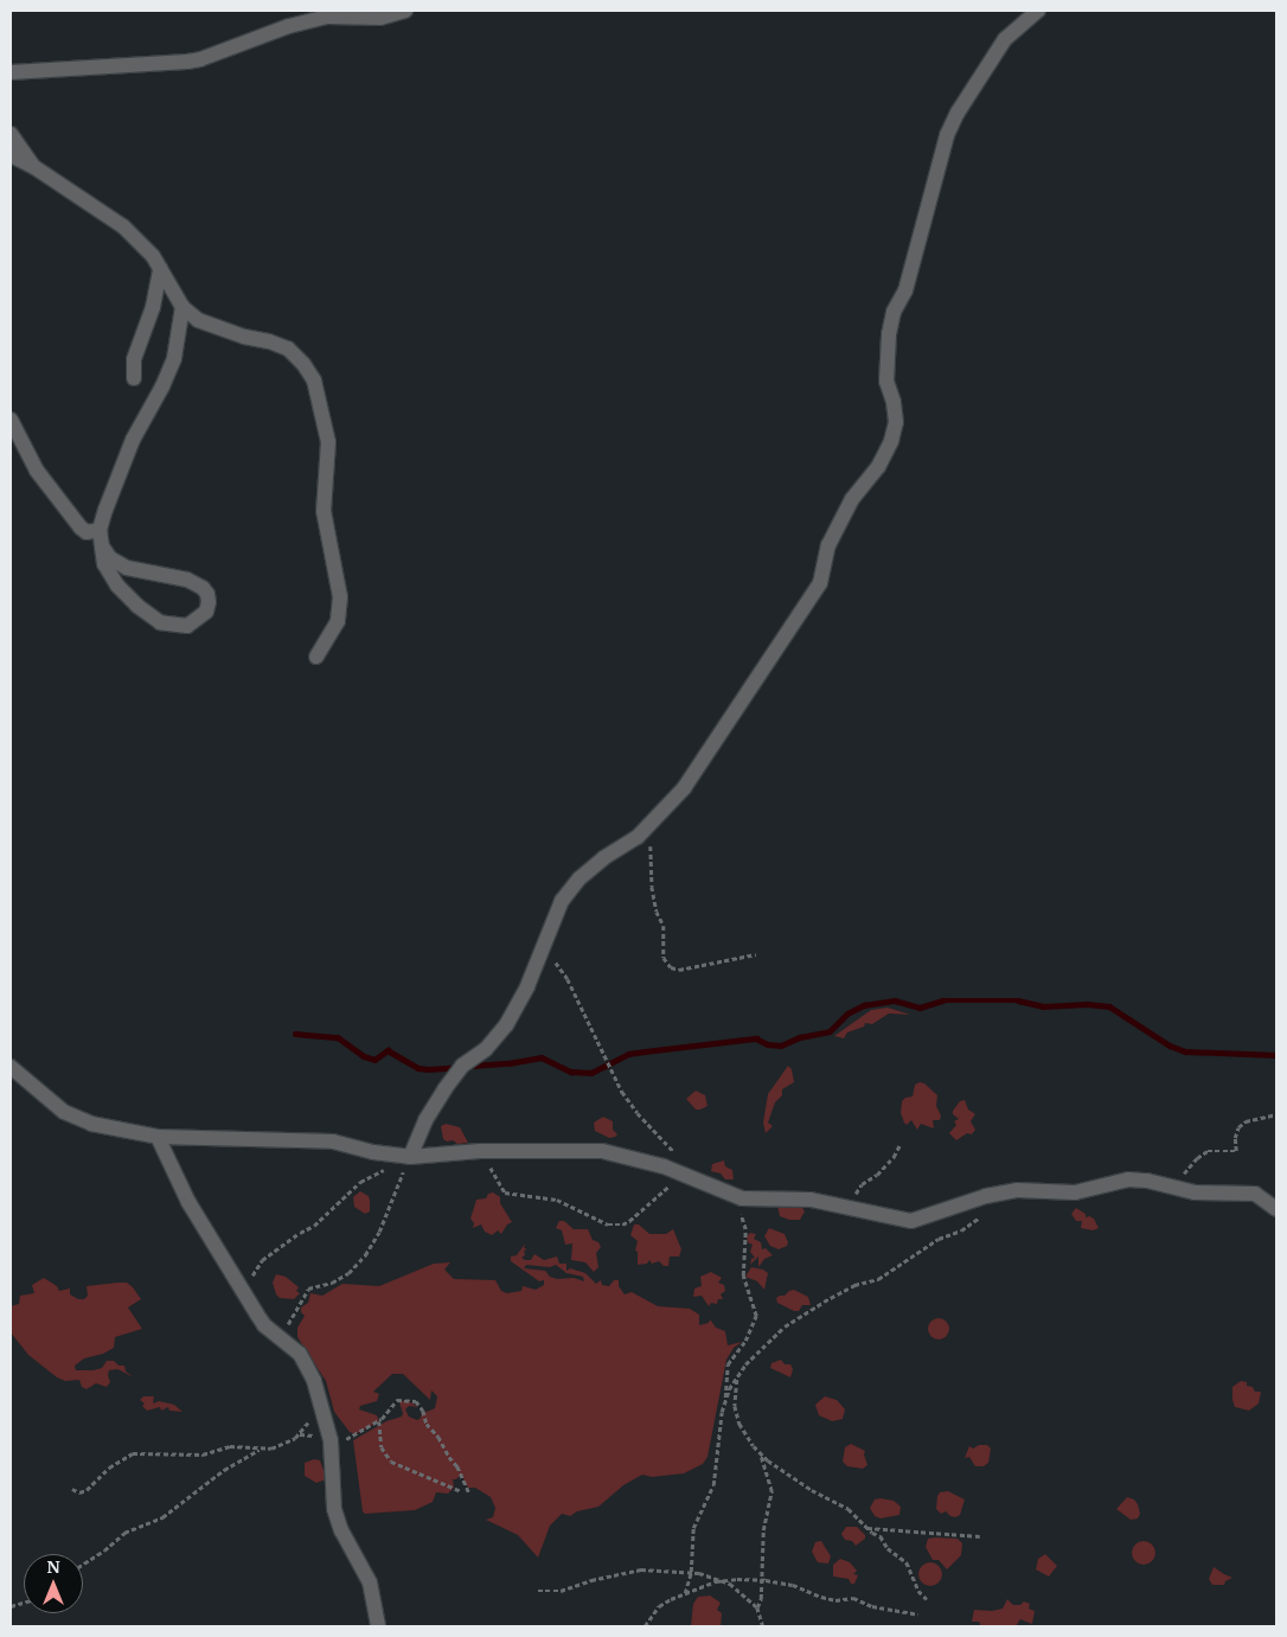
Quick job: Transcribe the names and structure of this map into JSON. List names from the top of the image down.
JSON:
{
  "north": "top"
}
